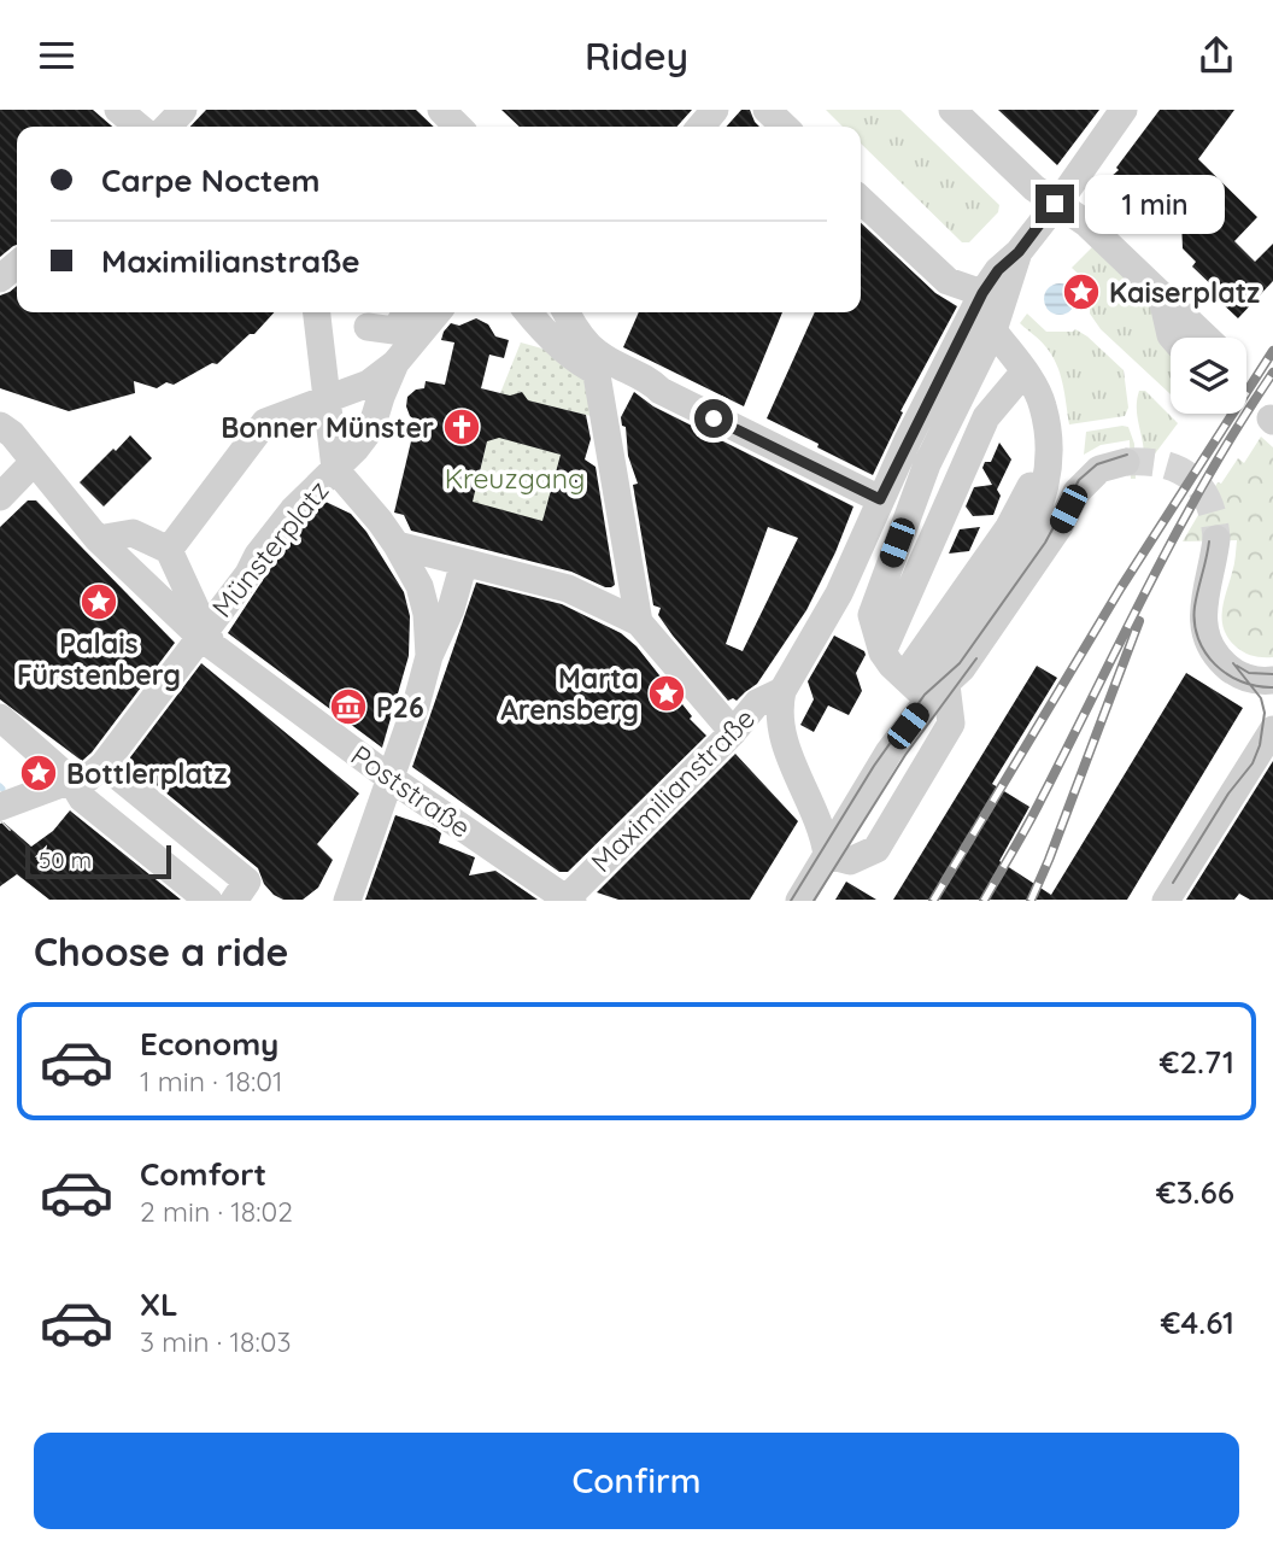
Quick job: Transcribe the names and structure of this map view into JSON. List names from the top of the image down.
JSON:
{
  "streets": {
    "street": ["Münsterplatz", "Maximilianstraße", "Poststraße"]
  },
  "crossings": [
    ["Münsterplatz", "Poststraße"],
    ["Maximilianstraße", "Poststraße"]
  ],
  "parks": ["Kreuzgang"],
  "places": {
    "place": [
      "Kaiserplatz",
      "Palais Fürstenberg",
      "Marta Arensberg",
      "Bottlerplatz"
    ],
    "church": ["Bonner Münster"],
    "museum": ["P26"]
  },
  "scale_bar": "50 m",
  "page": {
    "header": "Ridey",
    "banner": ["Carpe Noctem", "Maximilianstraße"],
    "bubble": "1 min",
    "scale": "50 m",
    "heading": "Choose a ride",
    "list": [
      {
        "name": "Economy",
        "note": "1 min · 18:01",
        "value": "€2.71"
      },
      {
        "name": "Comfort",
        "note": "2 min · 18:02",
        "value": "€3.66"
      },
      {
        "name": "XL",
        "note": "3 min · 18:03",
        "value": "€4.61"
      }
    ],
    "buttons": "Confirm"
  }
}
